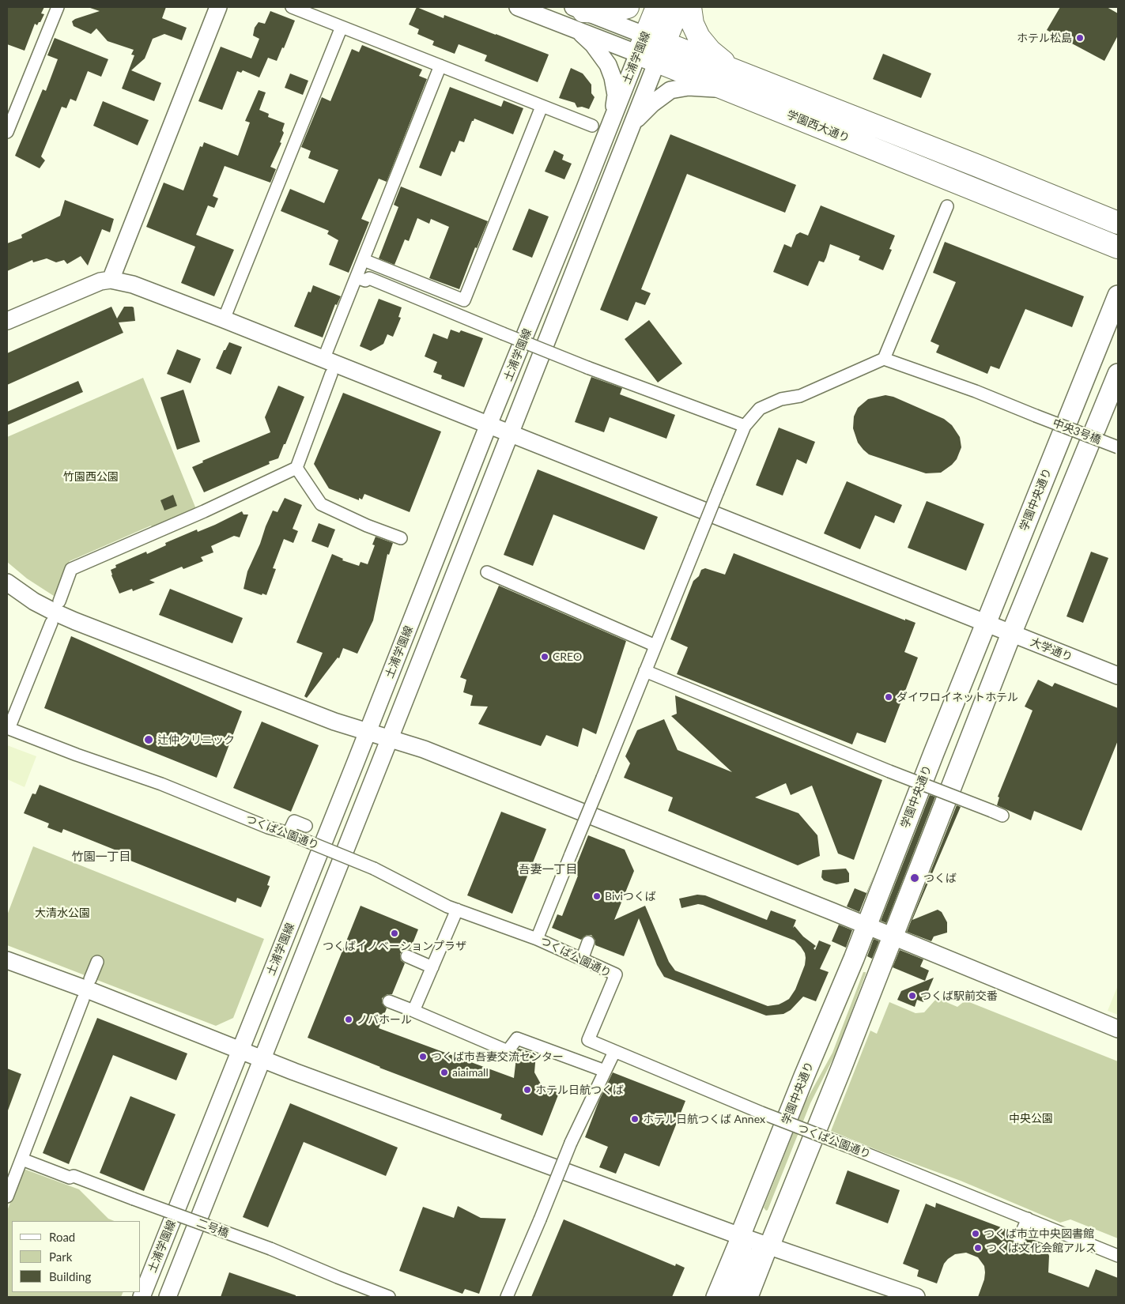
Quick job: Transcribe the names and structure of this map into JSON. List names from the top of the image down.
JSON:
{
  "streets": {
    "highway": ["土浦学園線", "学園西大通り"],
    "main road": ["学園中央通り"],
    "street": [
      "中央3号橋",
      "大学通り",
      "つくば公園通り",
      "二号橋"
    ]
  },
  "crossings": [
    ["土浦学園線", "学園西大通り"],
    ["土浦学園線", "大学通り"],
    ["学園中央通り", "大学通り"]
  ],
  "districts": ["竹園一丁目", "吾妻一丁目"],
  "parks": ["竹園西公園", "大清水公園", "中央公園"],
  "places": [
    "ホテル松島",
    "CREO",
    "ダイワロイネットホテル",
    "辻仲クリニック",
    "つくば",
    "Biviつくば",
    "つくばイノベーションプラザ",
    "つくば駅前交番",
    "ノバホール",
    "つくば市吾妻交流センター",
    "aiaimall",
    "ホテル日航つくば",
    "ホテル日航つくば Annex",
    "つくば市立中央図書館",
    "つくば文化会館アルス"
  ],
  "legend": ["Road", "Park", "Building"]
}
